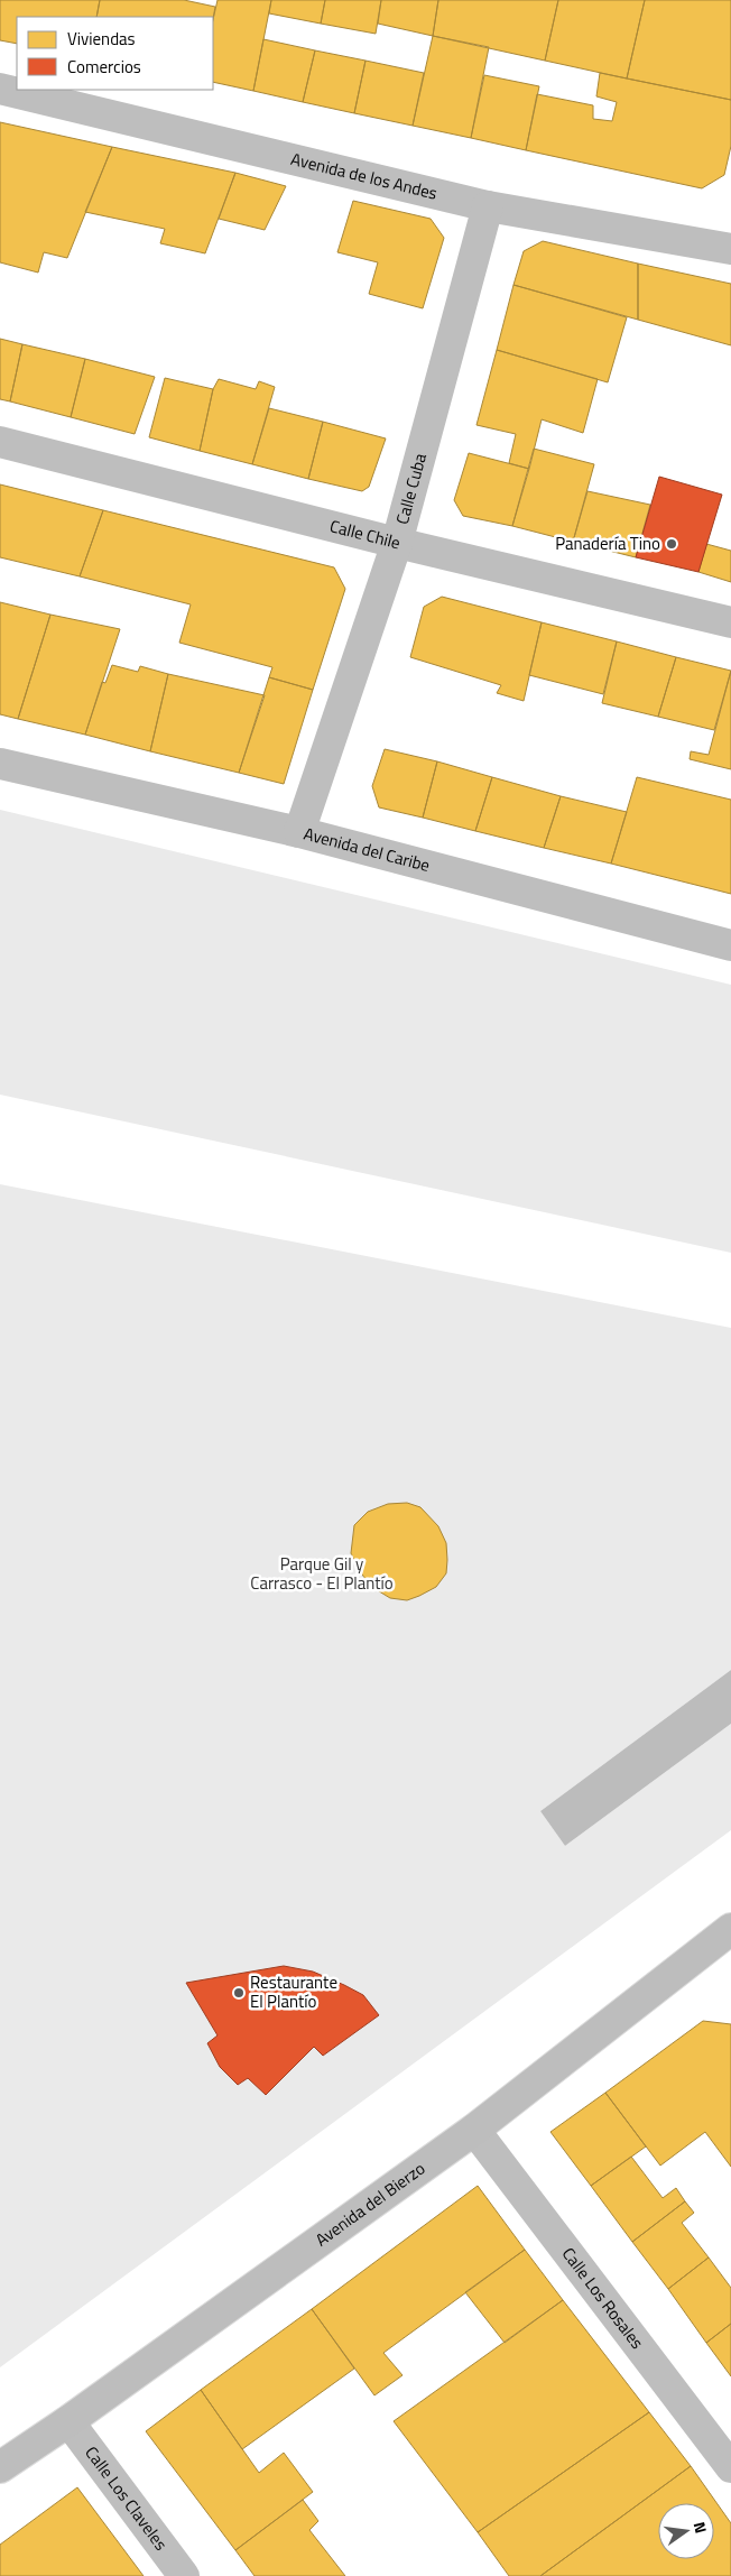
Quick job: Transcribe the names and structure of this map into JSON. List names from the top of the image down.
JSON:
{
  "streets": {
    "main road": ["Avenida del Bierzo"],
    "street": [
      "Avenida de los Andes",
      "Calle Cuba",
      "Calle Chile",
      "Avenida del Caribe",
      "Calle Los Rosales",
      "Calle Los Claveles"
    ]
  },
  "crossings": [
    ["Avenida de los Andes", "Calle Cuba"],
    ["Calle Cuba", "Calle Chile"],
    ["Calle Cuba", "Avenida del Caribe"],
    ["Avenida del Bierzo", "Calle Los Rosales"],
    ["Avenida del Bierzo", "Calle Los Claveles"]
  ],
  "parks": ["Parque Gil y Carrasco - El Plantío"],
  "places": ["Panadería Tino", "Restaurante El Plantío"],
  "legend": ["Viviendas", "Comercios"],
  "north": "right"
}
